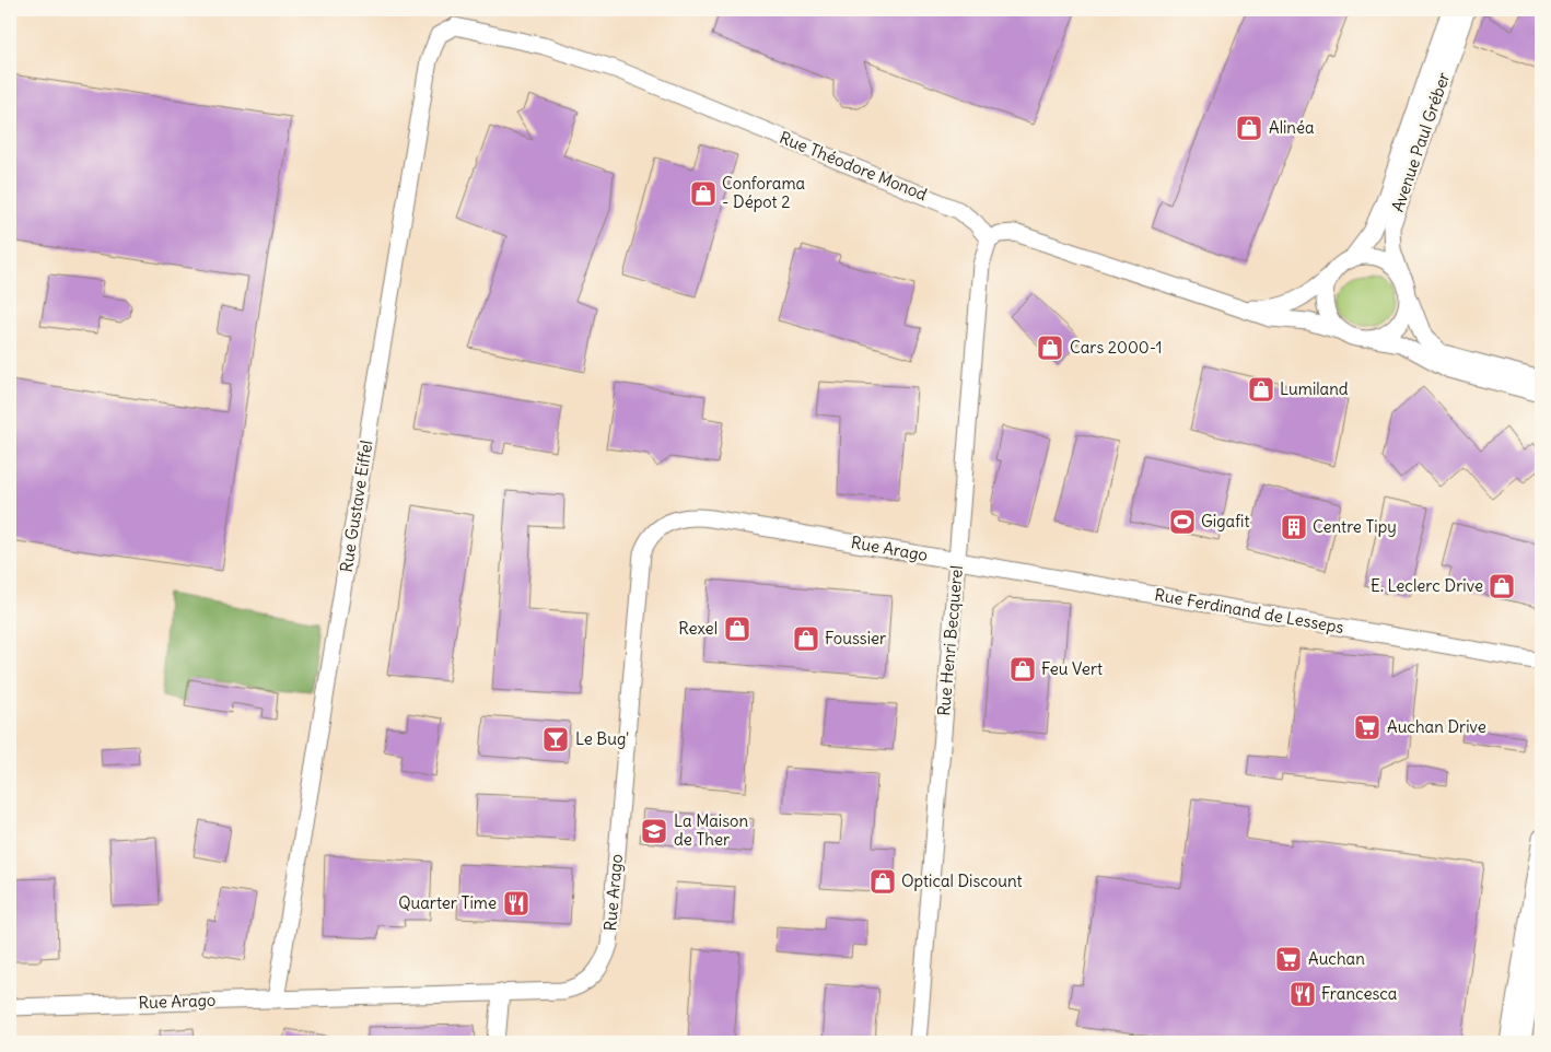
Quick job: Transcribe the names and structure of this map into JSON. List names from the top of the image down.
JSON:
{
  "streets": {
    "street": [
      "Avenue Paul Gréber",
      "Rue Théodore Monod",
      "Rue Gustave Eiffel",
      "Rue Arago",
      "Rue Ferdinand de Lesseps",
      "Rue Henri Becquerel"
    ]
  },
  "crossings": [
    ["Rue Théodore Monod", "Rue Gustave Eiffel"],
    ["Rue Théodore Monod", "Rue Henri Becquerel"],
    ["Rue Gustave Eiffel", "Rue Arago"],
    ["Rue Arago", "Rue Ferdinand de Lesseps"],
    ["Rue Arago", "Rue Henri Becquerel"],
    ["Rue Ferdinand de Lesseps", "Rue Henri Becquerel"]
  ],
  "places": {
    "shop": [
      "Alinéa",
      "Conforama - Dépot 2",
      "Cars 2000-1",
      "Lumiland",
      "E. Leclerc Drive",
      "Rexel",
      "Foussier",
      "Feu Vert",
      "Optical Discount"
    ],
    "sports": ["Gigafit"],
    "building": ["Centre Tipy"],
    "supermarket": ["Auchan Drive", "Auchan"],
    "bar": ["Le Bug'"],
    "school or university": ["La Maison de Ther"],
    "restaurant": ["Quarter Time", "Francesca"]
  }
}
